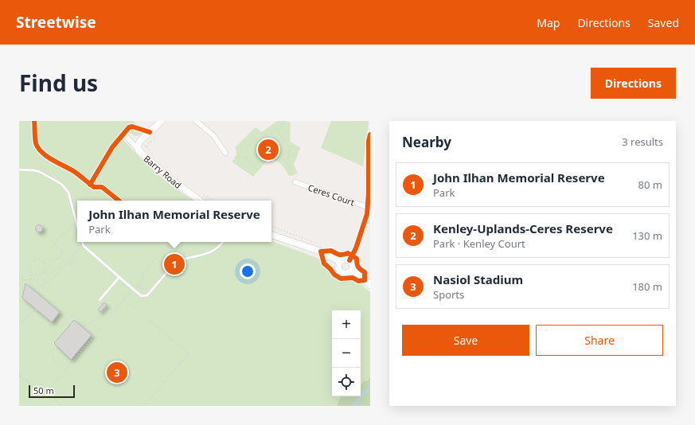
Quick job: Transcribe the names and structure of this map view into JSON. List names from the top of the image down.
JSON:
{
  "streets": {
    "street": ["Barry Road", "Ceres Court"]
  },
  "scale_bar": "50 m",
  "page": {
    "header": "Streetwise",
    "nav": ["Map", "Directions", "Saved"],
    "title": "Find us",
    "buttons": [
      "Directions",
      ["Save", "Share"]
    ],
    "heading": ["Nearby", "3 results"],
    "pins": ["2", "1", "3"],
    "list": [
      {
        "mark": "1",
        "name": "John Ilhan Memorial Reserve",
        "note": "Park",
        "value": "80 m"
      },
      {
        "mark": "2",
        "name": "Kenley-Uplands-Ceres Reserve",
        "note": "Park · Kenley Court",
        "value": "130 m"
      },
      {
        "mark": "3",
        "name": "Nasiol Stadium",
        "note": "Sports",
        "value": "180 m"
      }
    ],
    "popup": ["John Ilhan Memorial Reserve", "Park"],
    "map_buttons": ["+", "−"],
    "scale": "50 m"
  }
}
